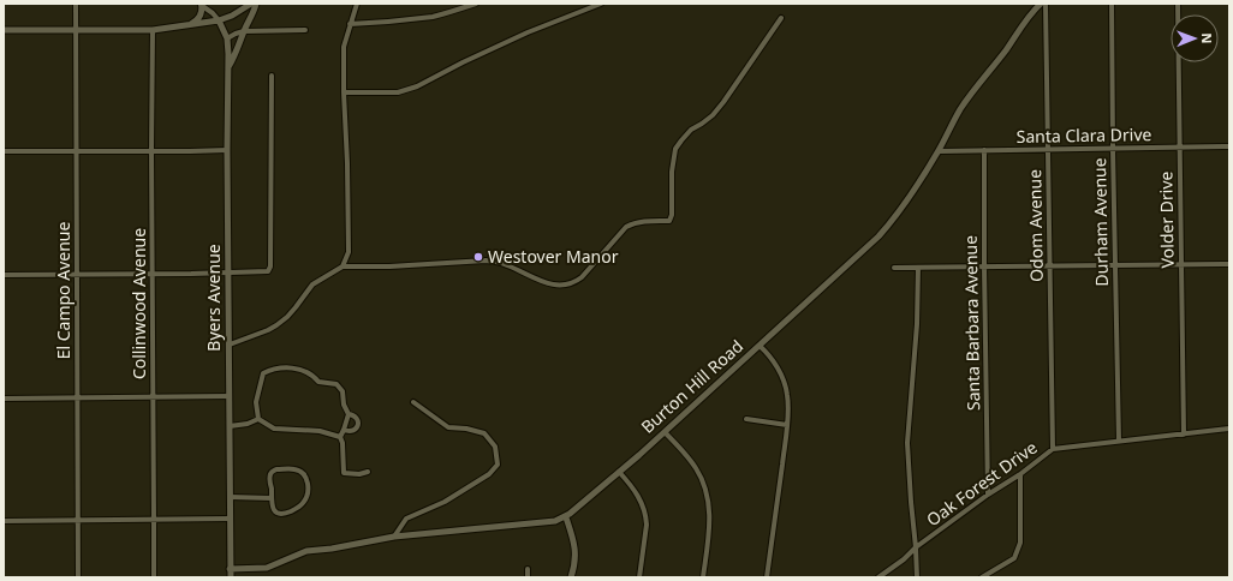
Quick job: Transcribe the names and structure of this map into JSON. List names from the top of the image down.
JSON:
{
  "streets": {
    "street": [
      "Santa Clara Drive",
      "Volder Drive",
      "Durham Avenue",
      "Odom Avenue",
      "El Campo Avenue",
      "Byers Avenue",
      "Collinwood Avenue",
      "Santa Barbara Avenue",
      "Burton Hill Road",
      "Oak Forest Drive"
    ]
  },
  "crossings": [
    ["Santa Clara Drive", "Volder Drive"],
    ["Santa Clara Drive", "Durham Avenue"],
    ["Santa Clara Drive", "Odom Avenue"],
    ["Santa Clara Drive", "Santa Barbara Avenue"],
    ["Santa Clara Drive", "Burton Hill Road"],
    ["Volder Drive", "Oak Forest Drive"],
    ["Durham Avenue", "Oak Forest Drive"],
    ["Odom Avenue", "Oak Forest Drive"],
    ["Byers Avenue", "Burton Hill Road"],
    ["Santa Barbara Avenue", "Oak Forest Drive"]
  ],
  "places": ["Westover Manor"],
  "north": "right"
}
